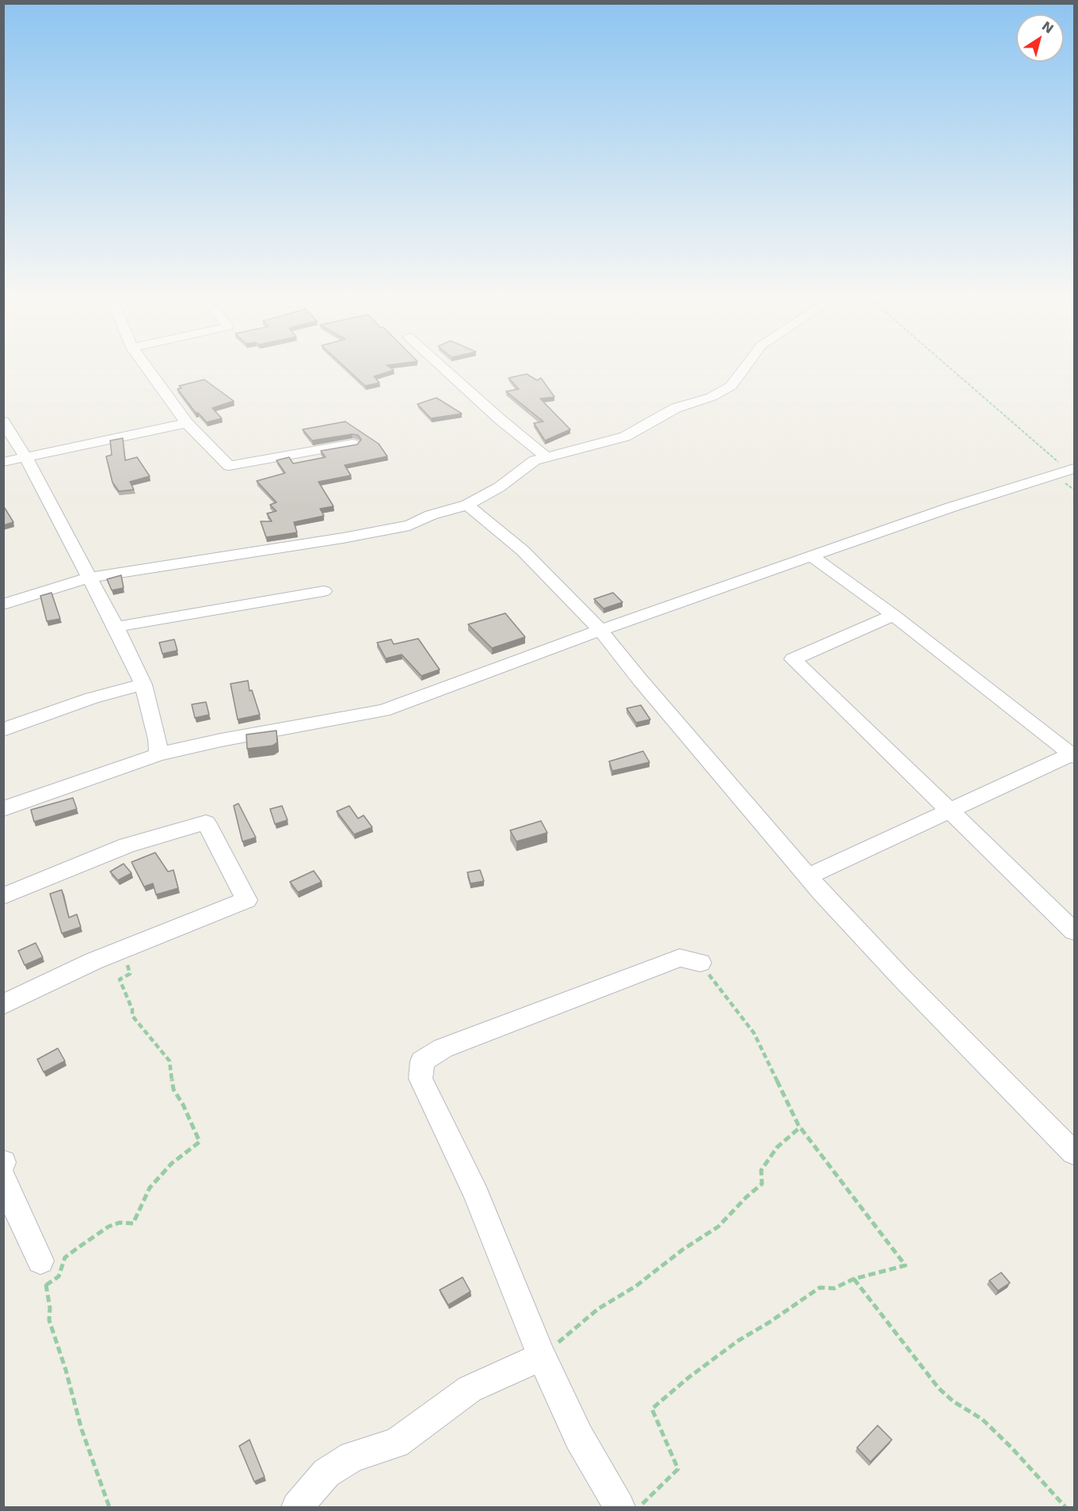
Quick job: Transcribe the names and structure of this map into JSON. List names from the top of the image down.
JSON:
{
  "north": "top right"
}
